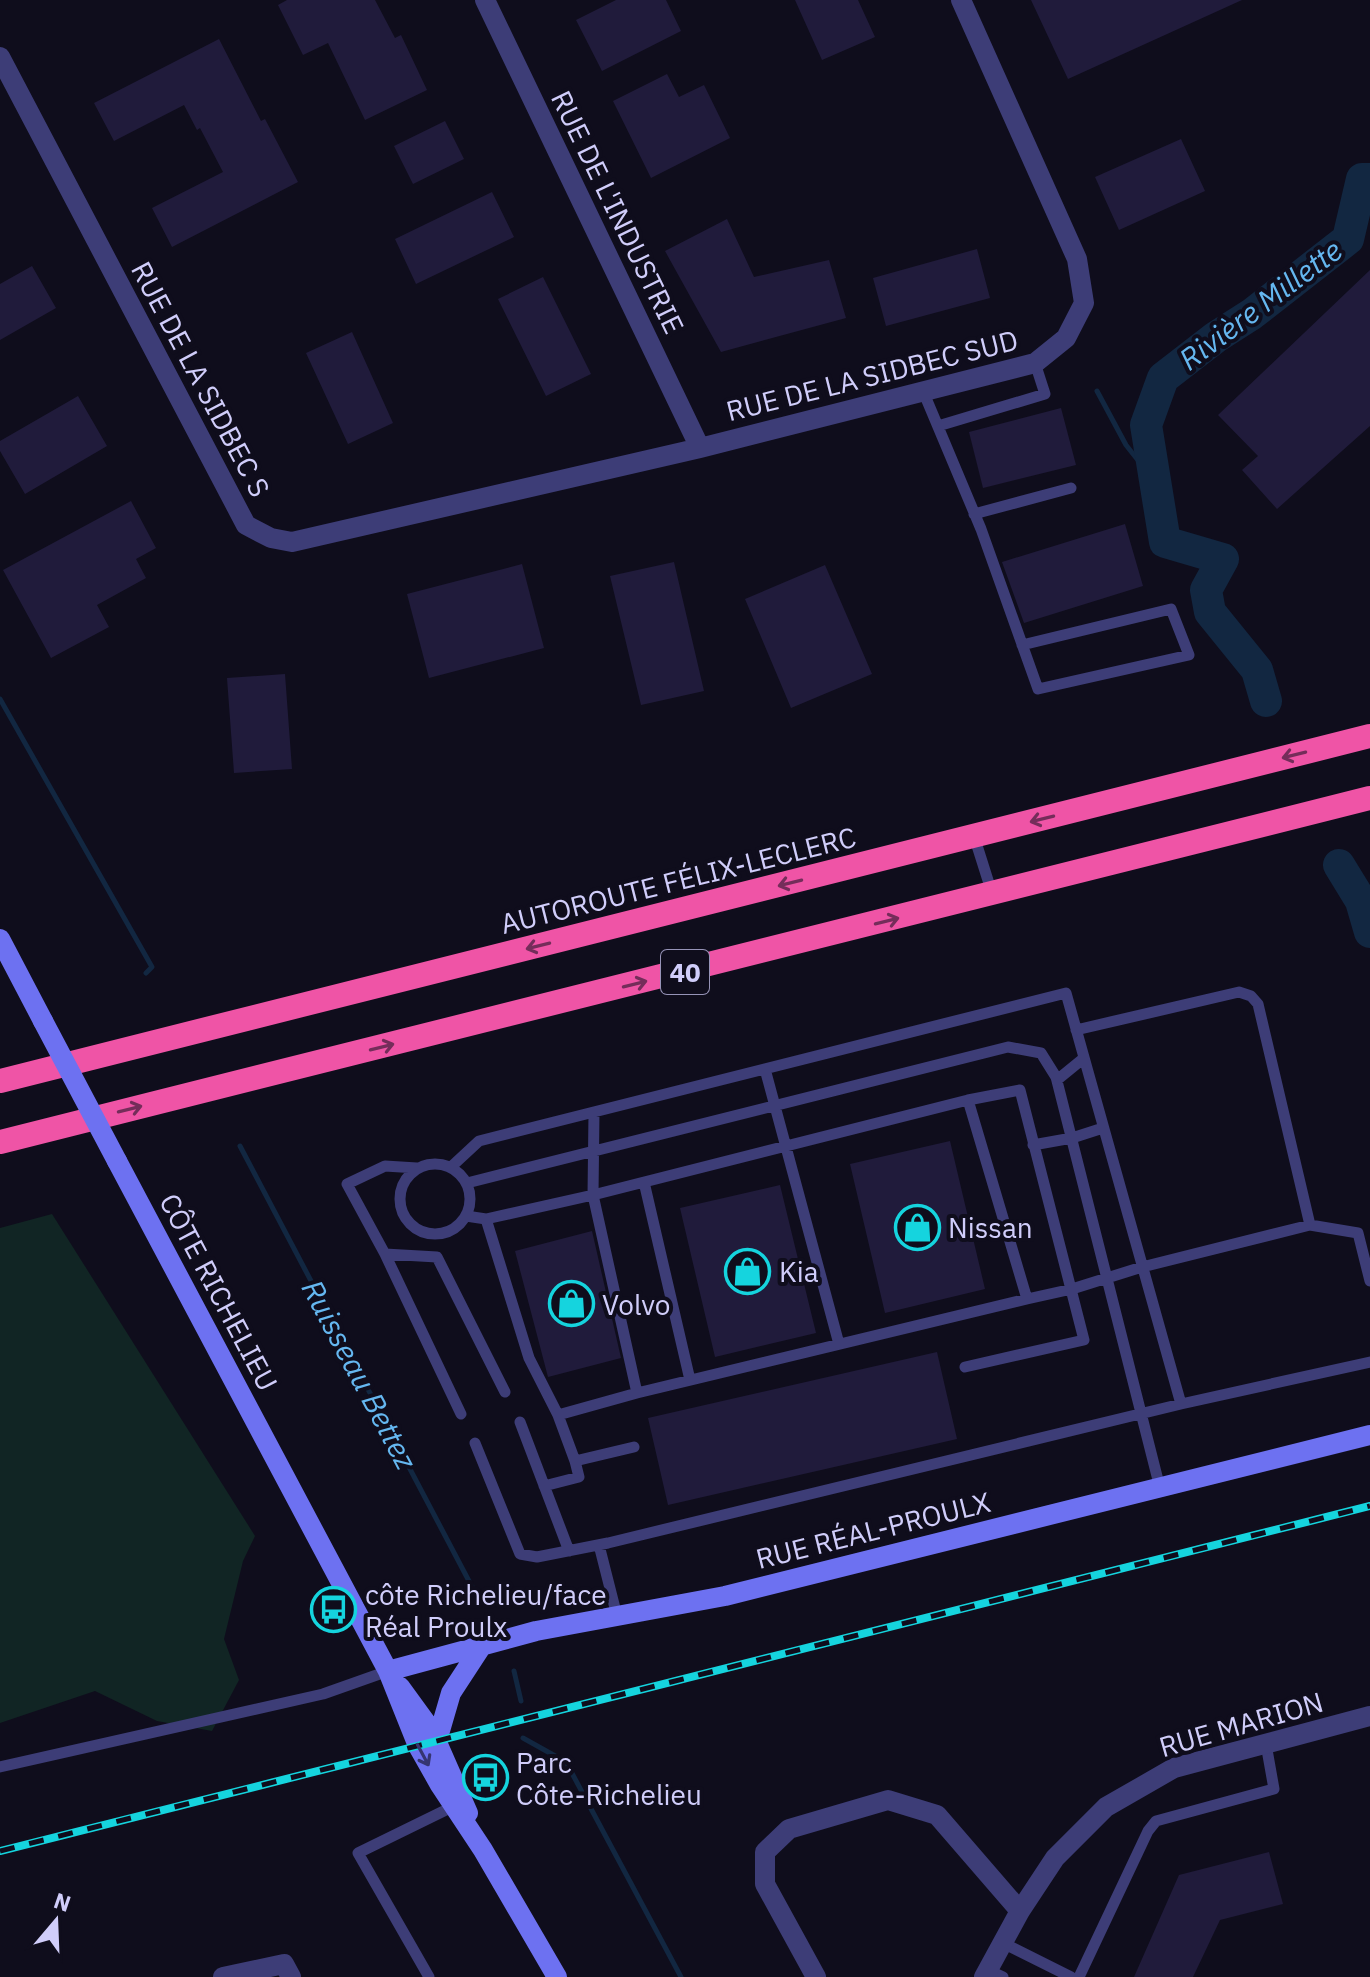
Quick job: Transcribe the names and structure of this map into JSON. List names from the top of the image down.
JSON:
{
  "streets": {
    "highway": ["AUTOROUTE FÉLIX-LECLERC", "40"],
    "street": [
      "RUE DE L'INDUSTRIE",
      "RUE DE LA SIDBEC SUD",
      "RUE DE LA SIDBEC S",
      "CÔTE RICHELIEU",
      "RUE RÉAL-PROULX",
      "RUE MARION"
    ]
  },
  "crossings": [
    ["RUE DE L'INDUSTRIE", "RUE DE LA SIDBEC SUD"],
    ["RUE DE L'INDUSTRIE", "RUE DE LA SIDBEC S"],
    ["RUE DE LA SIDBEC SUD", "RUE DE LA SIDBEC S"],
    ["CÔTE RICHELIEU", "RUE RÉAL-PROULX"]
  ],
  "water": ["Rivière Millette", "Ruisseau Bettez"],
  "places": {
    "shop": ["Nissan", "Kia", "Volvo"],
    "bus stop": ["côte Richelieu/face Réal Proulx", "Parc Côte-Richelieu"]
  },
  "north": "top"
}
